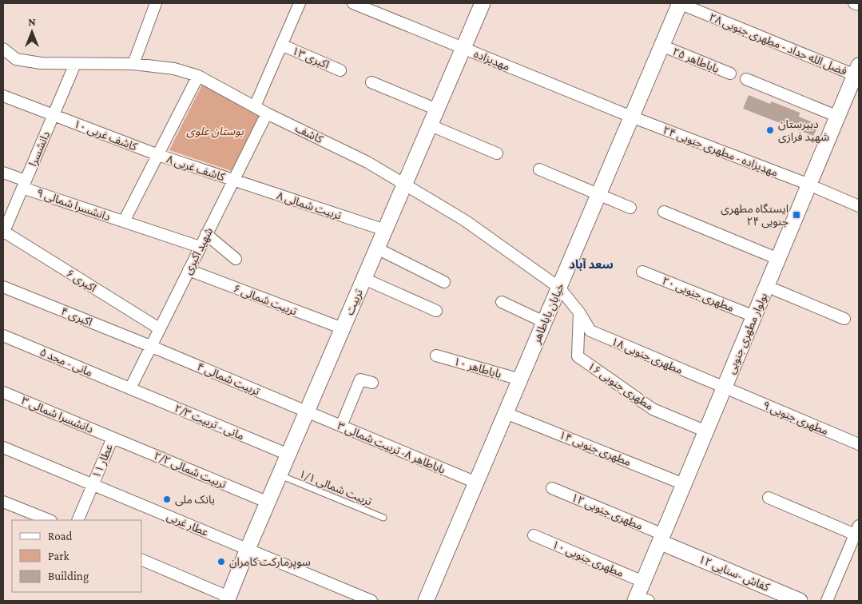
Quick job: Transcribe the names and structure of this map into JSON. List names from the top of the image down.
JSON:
{
  "streets": {
    "street": [
      "فضل الله حداد - مطهری جنوبی ۲۸",
      "اکبری ۱۳",
      "مهدیزاده",
      "باباطاهر ۲۵",
      "کاشف",
      "کاشف غربی ۱۰",
      "دانشسرا",
      "مهدیزاده - مطهری جنوبی ۲۴",
      "کاشف غربی ۸",
      "دانشسرا شمالی ۹",
      "تربیت شمالی ۸",
      "شهید اکبری",
      "اکبری ۶",
      "مطهری جنوبی ۲۰",
      "تربیت شمالی ۶",
      "تربیت",
      "خیابان باباطاهر",
      "اکبری ۴",
      "بولوار مطهری جنوبی",
      "مطهری جنوبی ۱۸",
      "مانی - مجد ۵",
      "باباطاهر ۱۰",
      "تربیت شمالی ۴",
      "مطهری جنوبی ۱۶",
      "دانشسرا شمالی ۳",
      "مطهری جنوبی ۹",
      "مانی - تربیت ۲/۳",
      "باباطاهر ۸- تربیت شمالی ۳",
      "مطهری جنوبی ۱۴",
      "عطار ۱۱",
      "تربیت شمالی ۲/۲",
      "مطهری جنوبی ۱۲",
      "عطار غربی",
      "مطهری جنوبی ۱۰",
      "کفاش -سنایی ۱۲"
    ],
    "lane": ["تربیت شمالی ۱/۱"]
  },
  "crossings": [
    ["فضل الله حداد - مطهری جنوبی ۲۸", "خیابان باباطاهر"],
    ["فضل الله حداد - مطهری جنوبی ۲۸", "بولوار مطهری جنوبی"],
    ["مهدیزاده", "مهدیزاده - مطهری جنوبی ۲۴"],
    ["مهدیزاده", "تربیت"],
    ["مهدیزاده", "خیابان باباطاهر"],
    ["باباطاهر ۲۵", "خیابان باباطاهر"],
    ["کاشف", "دانشسرا"],
    ["کاشف", "شهید اکبری"],
    ["کاشف", "تربیت"],
    ["کاشف", "خیابان باباطاهر"],
    ["کاشف", "مطهری جنوبی ۱۸"],
    ["کاشف", "مطهری جنوبی ۱۶"],
    ["کاشف غربی ۱۰", "دانشسرا"],
    ["کاشف غربی ۱۰", "کاشف غربی ۸"],
    ["دانشسرا", "دانشسرا شمالی ۹"],
    ["دانشسرا", "اکبری ۶"],
    ["مهدیزاده - مطهری جنوبی ۲۴", "خیابان باباطاهر"],
    ["مهدیزاده - مطهری جنوبی ۲۴", "بولوار مطهری جنوبی"],
    ["کاشف غربی ۸", "تربیت شمالی ۸"],
    ["کاشف غربی ۸", "شهید اکبری"],
    ["تربیت شمالی ۸", "شهید اکبری"],
    ["تربیت شمالی ۸", "تربیت"],
    ["شهید اکبری", "اکبری ۶"],
    ["شهید اکبری", "تربیت شمالی ۶"],
    ["شهید اکبری", "اکبری ۴"],
    ["شهید اکبری", "مانی - مجد ۵"],
    ["شهید اکبری", "تربیت شمالی ۴"],
    ["شهید اکبری", "مانی - تربیت ۲/۳"],
    ["مطهری جنوبی ۲۰", "بولوار مطهری جنوبی"],
    ["تربیت شمالی ۶", "تربیت"],
    ["تربیت", "تربیت شمالی ۴"],
    ["تربیت", "مانی - تربیت ۲/۳"],
    ["تربیت", "باباطاهر ۸- تربیت شمالی ۳"],
    ["تربیت", "تربیت شمالی ۲/۲"],
    ["تربیت", "تربیت شمالی ۱/۱"],
    ["تربیت", "عطار غربی"],
    ["خیابان باباطاهر", "باباطاهر ۱۰"],
    ["خیابان باباطاهر", "باباطاهر ۸- تربیت شمالی ۳"],
    ["خیابان باباطاهر", "مطهری جنوبی ۱۴"],
    ["اکبری ۴", "تربیت شمالی ۴"],
    ["بولوار مطهری جنوبی", "مطهری جنوبی ۱۸"],
    ["بولوار مطهری جنوبی", "مطهری جنوبی ۱۶"],
    ["بولوار مطهری جنوبی", "مطهری جنوبی ۹"],
    ["بولوار مطهری جنوبی", "مطهری جنوبی ۱۴"],
    ["بولوار مطهری جنوبی", "مطهری جنوبی ۱۲"],
    ["بولوار مطهری جنوبی", "مطهری جنوبی ۱۰"],
    ["بولوار مطهری جنوبی", "کفاش -سنایی ۱۲"],
    ["مطهری جنوبی ۱۸", "مطهری جنوبی ۱۶"],
    ["مطهری جنوبی ۱۸", "مطهری جنوبی ۹"],
    ["مانی - مجد ۵", "مانی - تربیت ۲/۳"],
    ["تربیت شمالی ۴", "باباطاهر ۸- تربیت شمالی ۳"],
    ["دانشسرا شمالی ۳", "عطار ۱۱"],
    ["دانشسرا شمالی ۳", "تربیت شمالی ۲/۲"],
    ["عطار ۱۱", "تربیت شمالی ۲/۲"],
    ["عطار ۱۱", "عطار غربی"],
    ["مطهری جنوبی ۱۲", "کفاش -سنایی ۱۲"]
  ],
  "districts": ["سعد آباد"],
  "parks": ["بوستان علوی"],
  "places": {
    "other": ["دبیرستان شهید فرازی", "بانک ملی", "سوپرمارکت کامران"],
    "transit": ["ایستگاه مطهری جنوبی ۲۴"]
  },
  "legend": ["Road", "Park", "Building"],
  "north": "top"
}
